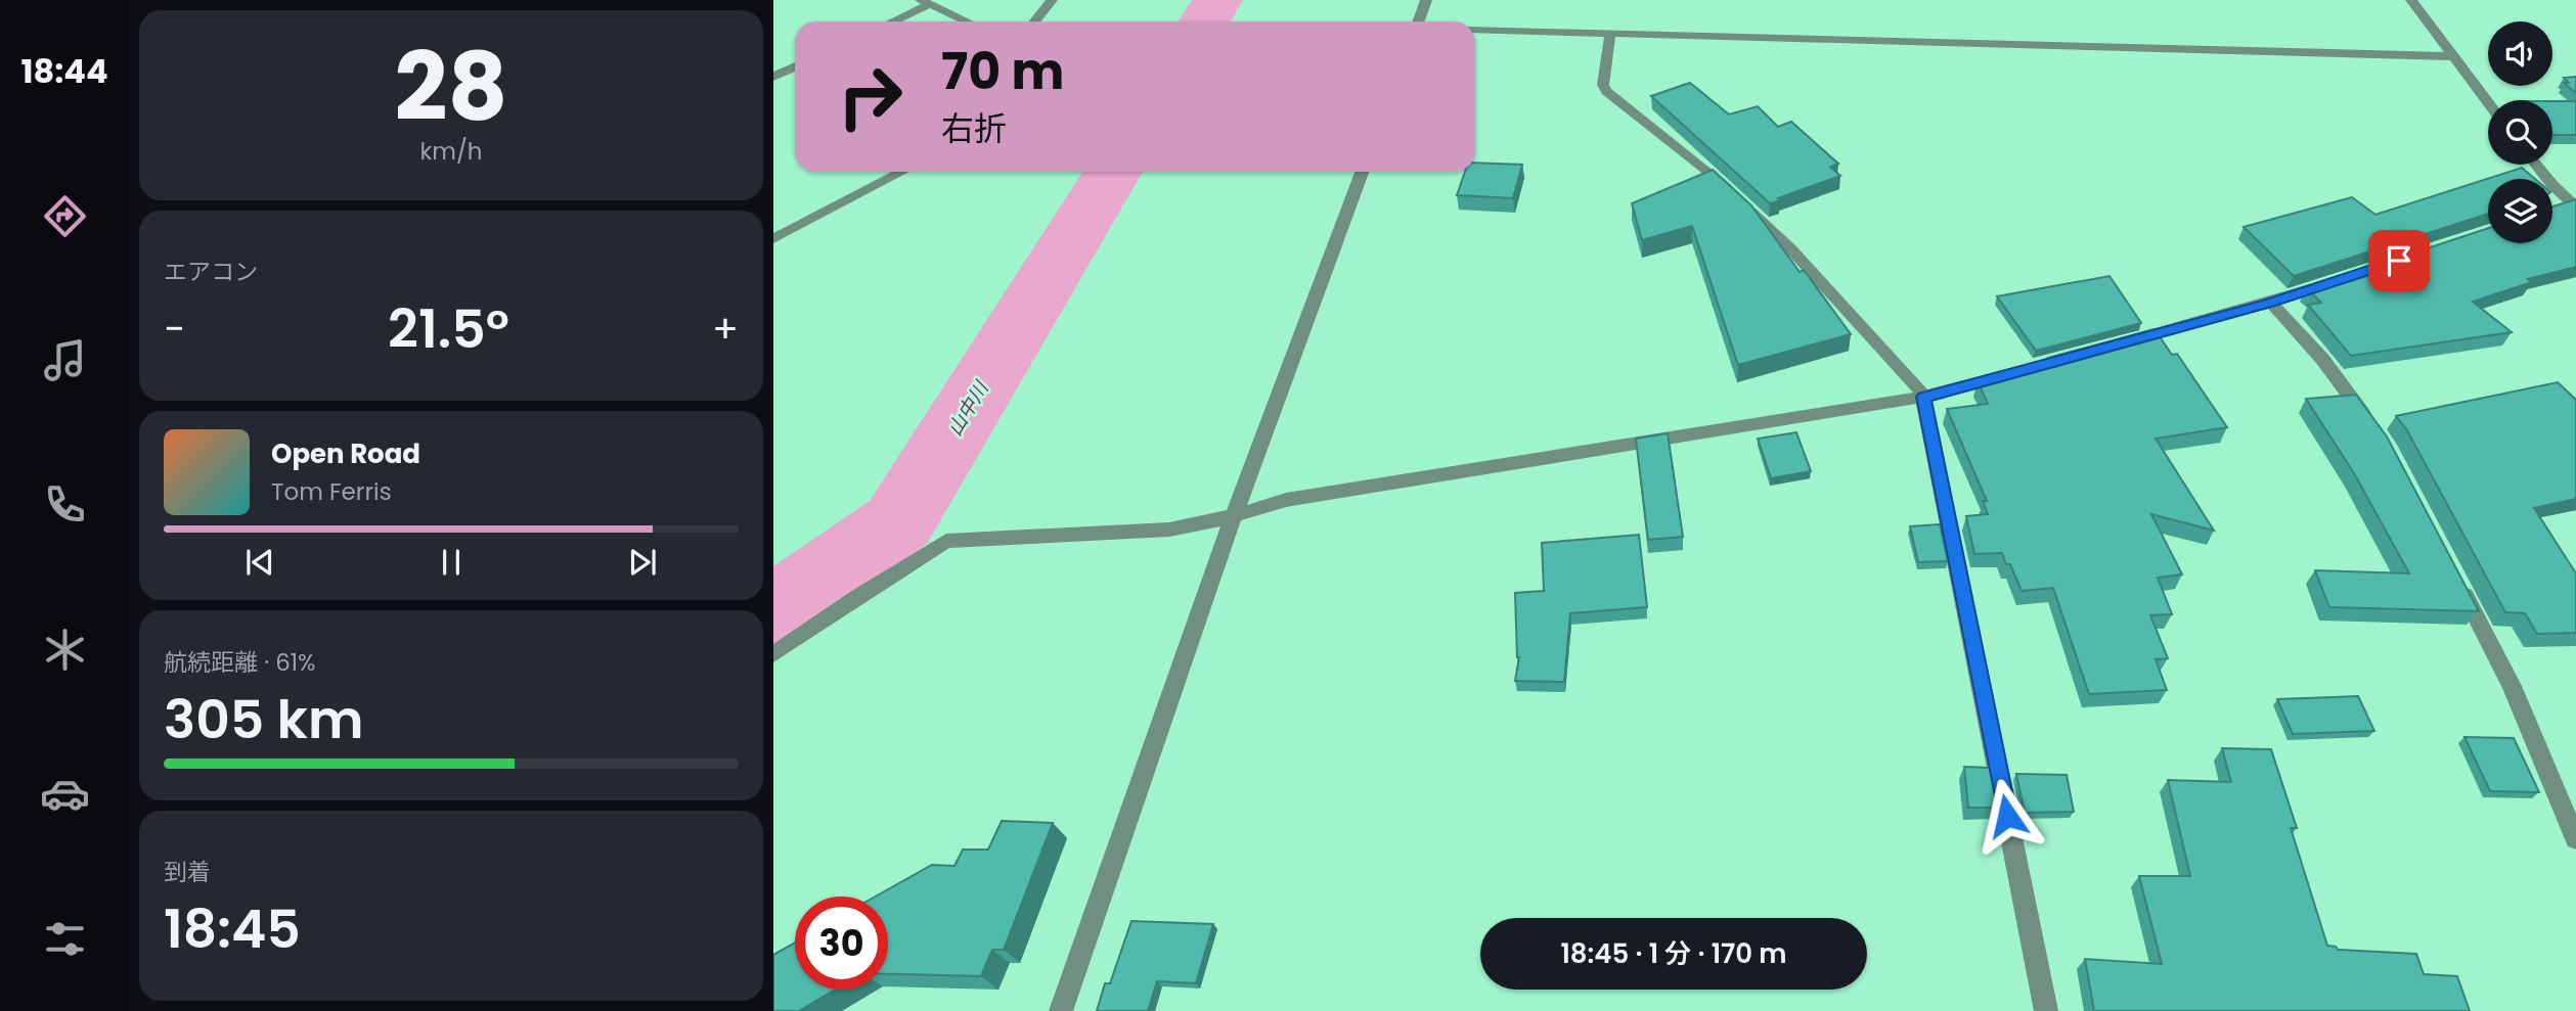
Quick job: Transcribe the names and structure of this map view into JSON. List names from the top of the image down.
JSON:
{
  "water": ["山中川"],
  "page": {
    "tabs": "18:44",
    "tile": [
      ["28", "km/h"],
      "エアコン",
      ["航続距離 · 61%", "305 km"],
      ["到着", "18:45"]
    ],
    "turn": ["70 m", "右折"],
    "heat": ["−", "21.5°", "+"],
    "song": ["Open Road", "Tom Ferris"],
    "limit": "30",
    "trip": "18:45 · 1 分 · 170 m"
  }
}
